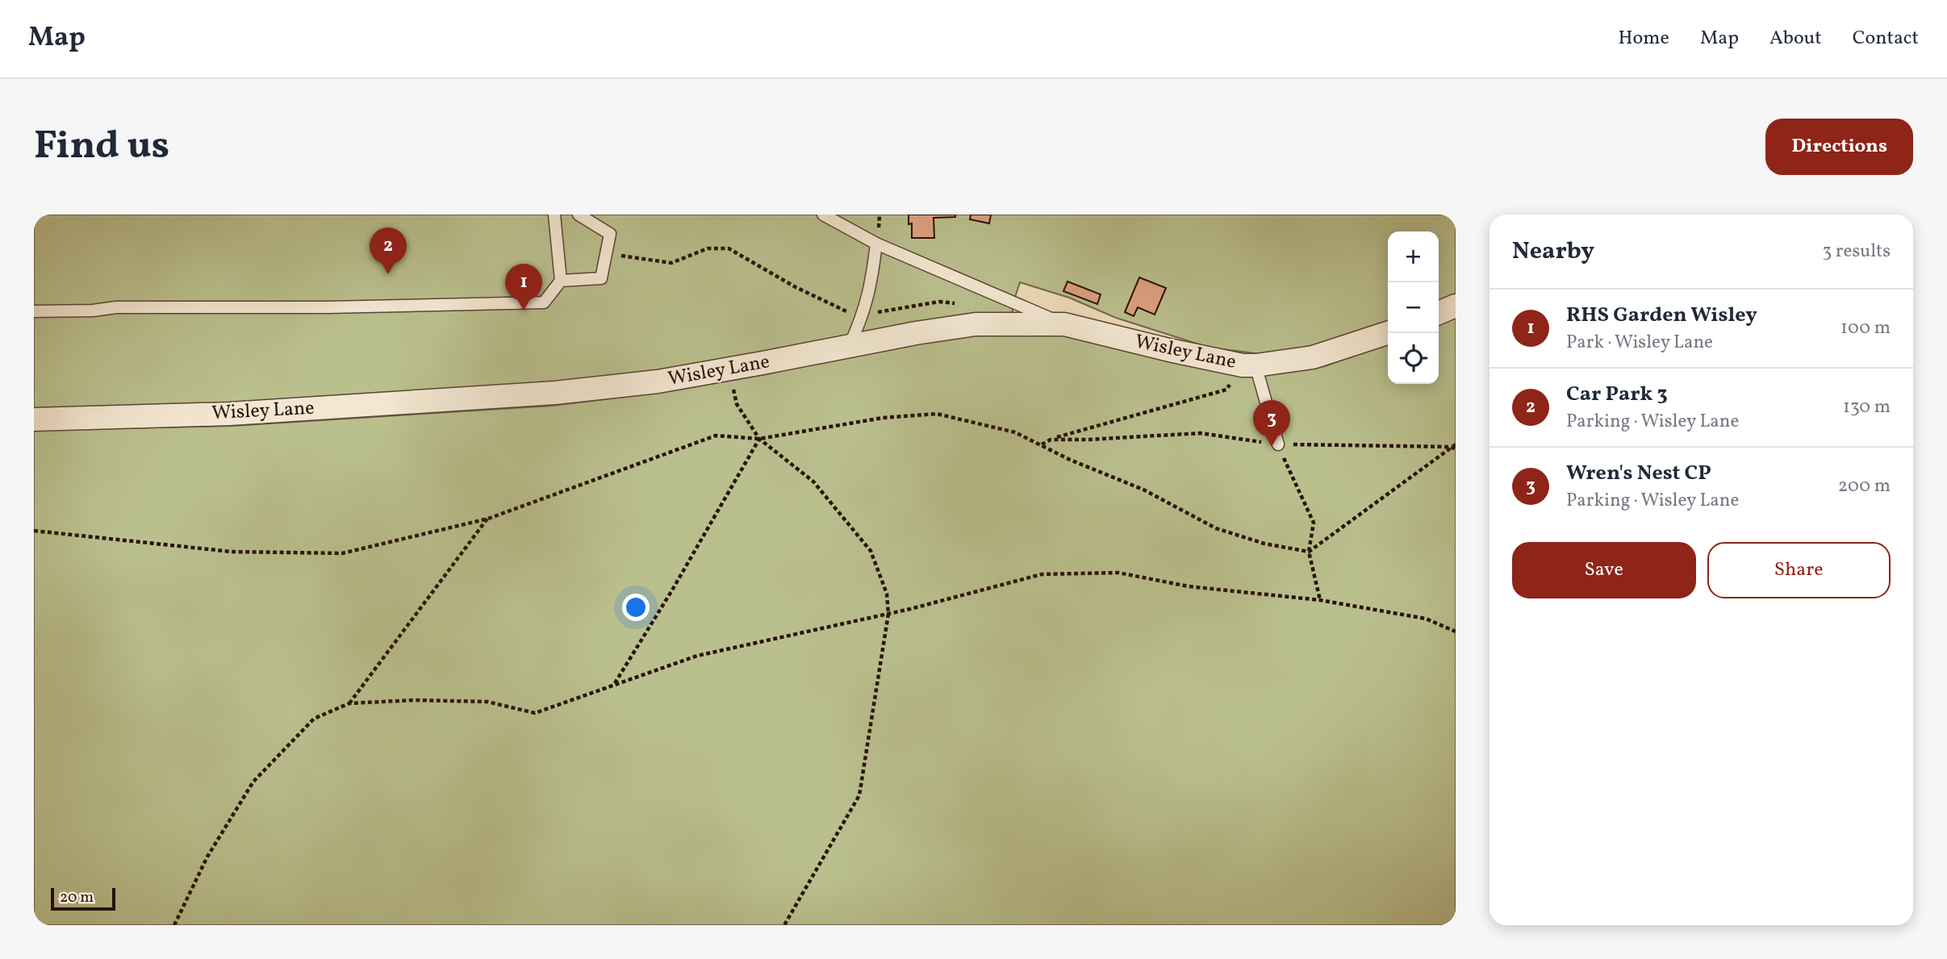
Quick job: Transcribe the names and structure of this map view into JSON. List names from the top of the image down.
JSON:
{
  "streets": {
    "street": ["Wisley Lane"]
  },
  "scale_bar": "20 m",
  "page": {
    "header": "Map",
    "nav": [
      "Home",
      "Map",
      "About",
      "Contact"
    ],
    "buttons": [
      "Directions",
      ["Save", "Share"]
    ],
    "title": "Find us",
    "heading": ["Nearby", "3 results"],
    "pins": ["2", "1", "3"],
    "map_buttons": ["+", "−"],
    "list": [
      {
        "mark": "1",
        "name": "RHS Garden Wisley",
        "note": "Park · Wisley Lane",
        "value": "100 m"
      },
      {
        "mark": "2",
        "name": "Car Park 3",
        "note": "Parking · Wisley Lane",
        "value": "130 m"
      },
      {
        "mark": "3",
        "name": "Wren's Nest CP",
        "note": "Parking · Wisley Lane",
        "value": "200 m"
      }
    ],
    "scale": "20 m"
  }
}
